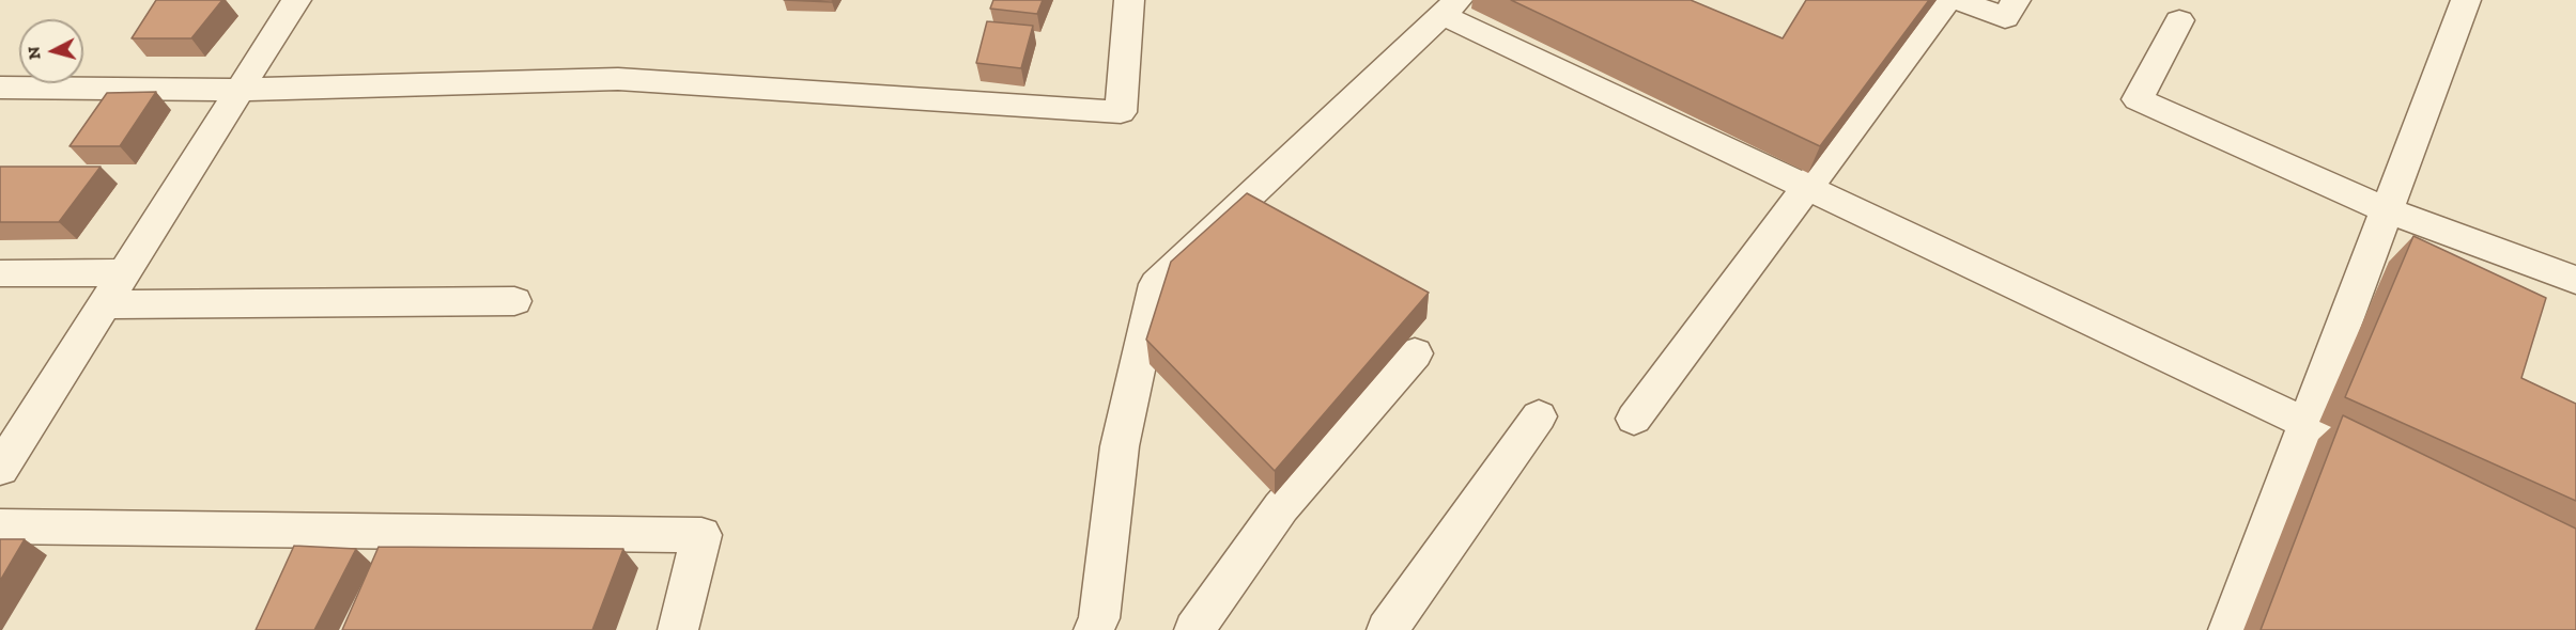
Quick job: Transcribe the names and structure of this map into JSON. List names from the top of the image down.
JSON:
{
  "north": "left"
}
